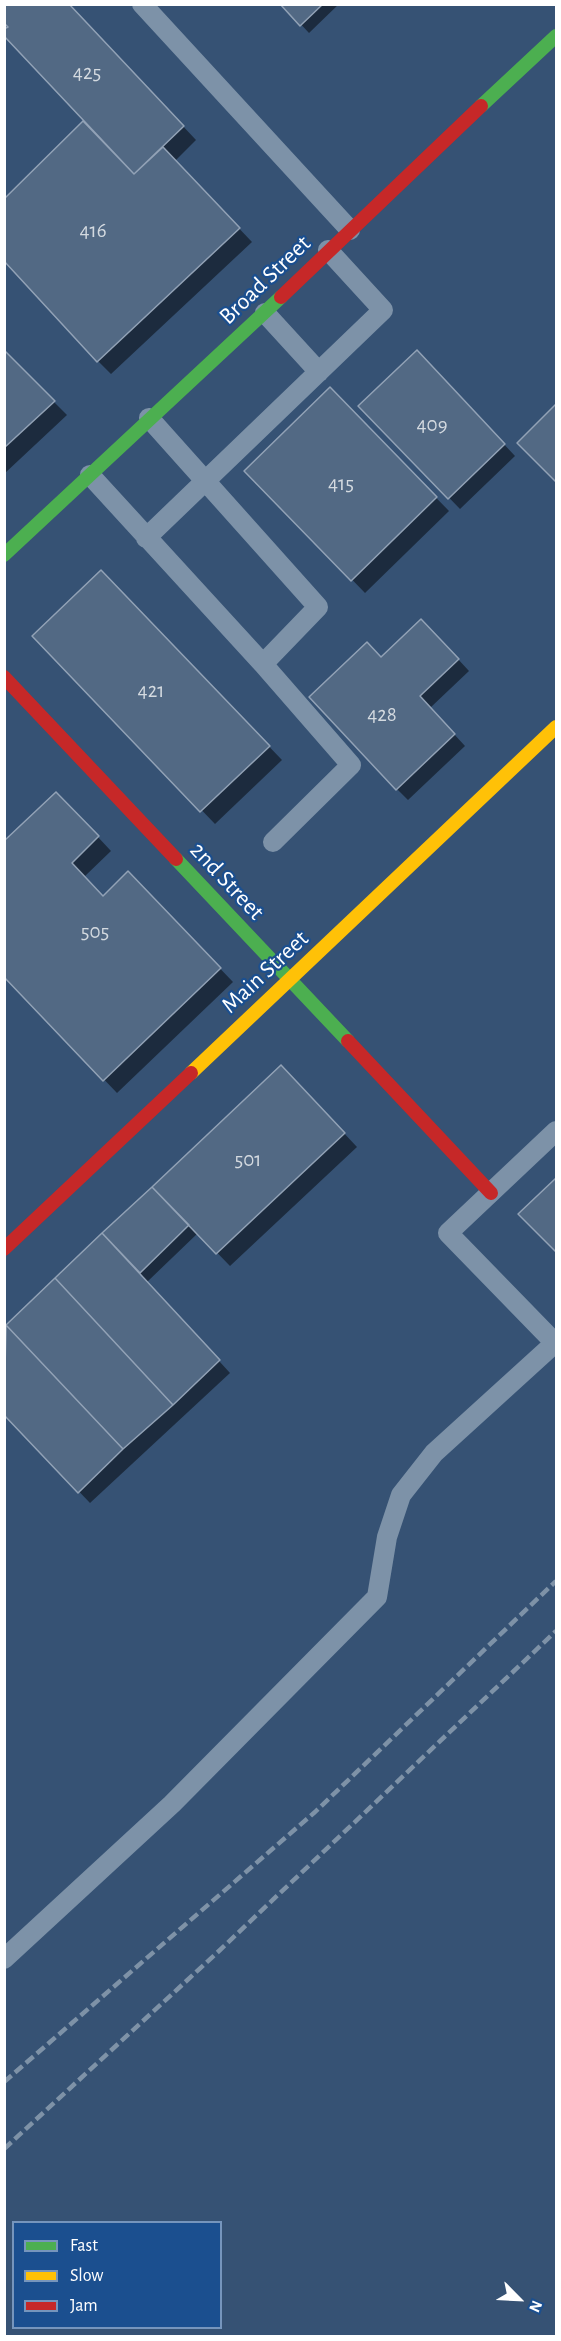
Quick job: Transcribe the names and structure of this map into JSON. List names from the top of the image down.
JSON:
{
  "streets": {
    "street": ["Broad Street", "2nd Street", "Main Street"]
  },
  "crossings": [
    ["2nd Street", "Main Street"]
  ],
  "house_numbers": [
    "425",
    "416",
    "409",
    "415",
    "421",
    "428",
    "505",
    "501"
  ],
  "legend": ["Fast", "Slow", "Jam"],
  "north": "bottom right"
}
